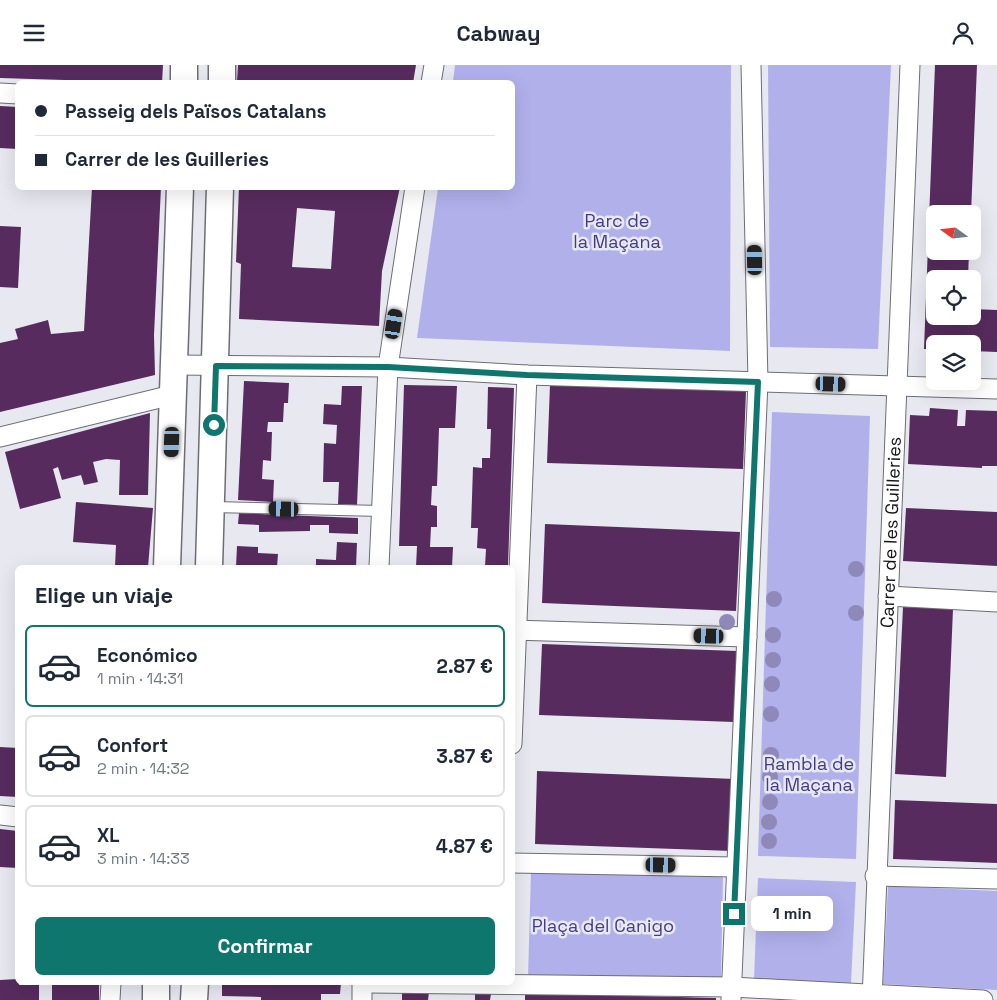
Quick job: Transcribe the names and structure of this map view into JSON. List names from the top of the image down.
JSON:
{
  "streets": {
    "street": ["Carrer de les Guilleries"]
  },
  "parks": ["Parc de la Maçana", "Rambla de la Maçana", "Plaça del Canigo"],
  "north": "left",
  "page": {
    "header": "Cabway",
    "banner": ["Passeig dels Països Catalans", "Carrer de les Guilleries"],
    "heading": "Elige un viaje",
    "list": [
      {
        "name": "Económico",
        "note": "1 min · 14:31",
        "value": "2.87 €"
      },
      {
        "name": "Confort",
        "note": "2 min · 14:32",
        "value": "3.87 €"
      },
      {
        "name": "XL",
        "note": "3 min · 14:33",
        "value": "4.87 €"
      }
    ],
    "bubble": "1 min",
    "buttons": "Confirmar"
  }
}
